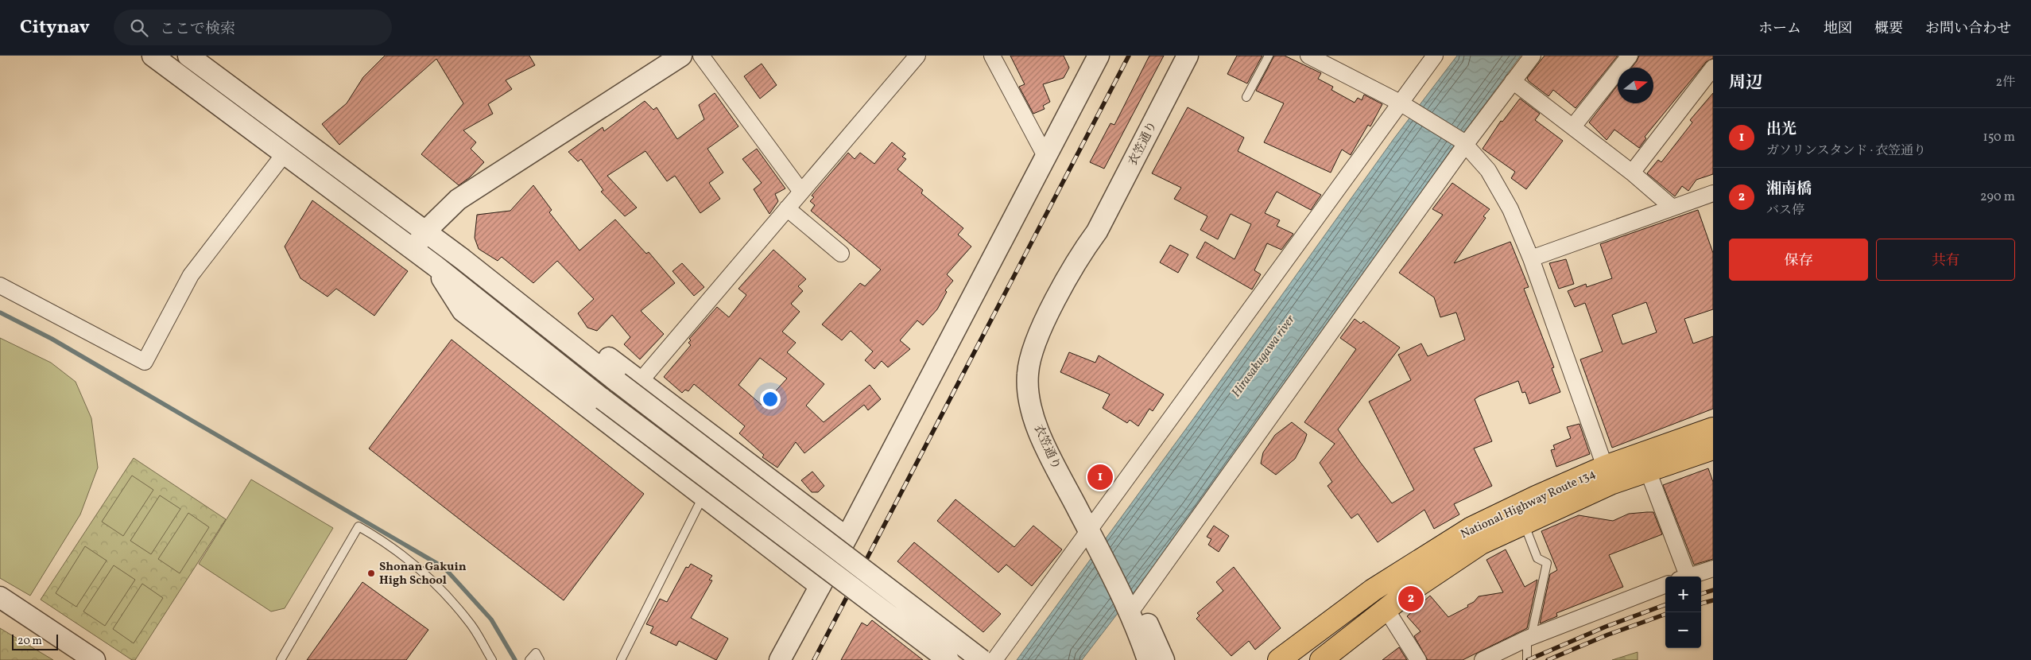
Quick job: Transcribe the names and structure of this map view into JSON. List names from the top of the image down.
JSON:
{
  "streets": {
    "highway": ["National Highway Route 134"],
    "street": ["衣笠通り"]
  },
  "water": ["Hirasakugawa river"],
  "places": ["Shonan Gakuin High School"],
  "scale_bar": "20 m",
  "north": "right",
  "page": {
    "header": "Citynav",
    "search": "ここで検索",
    "nav": [
      "ホーム",
      "地図",
      "概要",
      "お問い合わせ"
    ],
    "heading": ["周辺", "2件"],
    "list": [
      {
        "mark": "1",
        "name": "出光",
        "note": "ガソリンスタンド · 衣笠通り",
        "value": "150 m"
      },
      {
        "mark": "2",
        "name": "湘南橋",
        "note": "バス停",
        "value": "290 m"
      }
    ],
    "buttons": ["保存", "共有"],
    "pins": ["1", "2"],
    "map_buttons": ["+", "−"],
    "scale": "20 m"
  }
}
